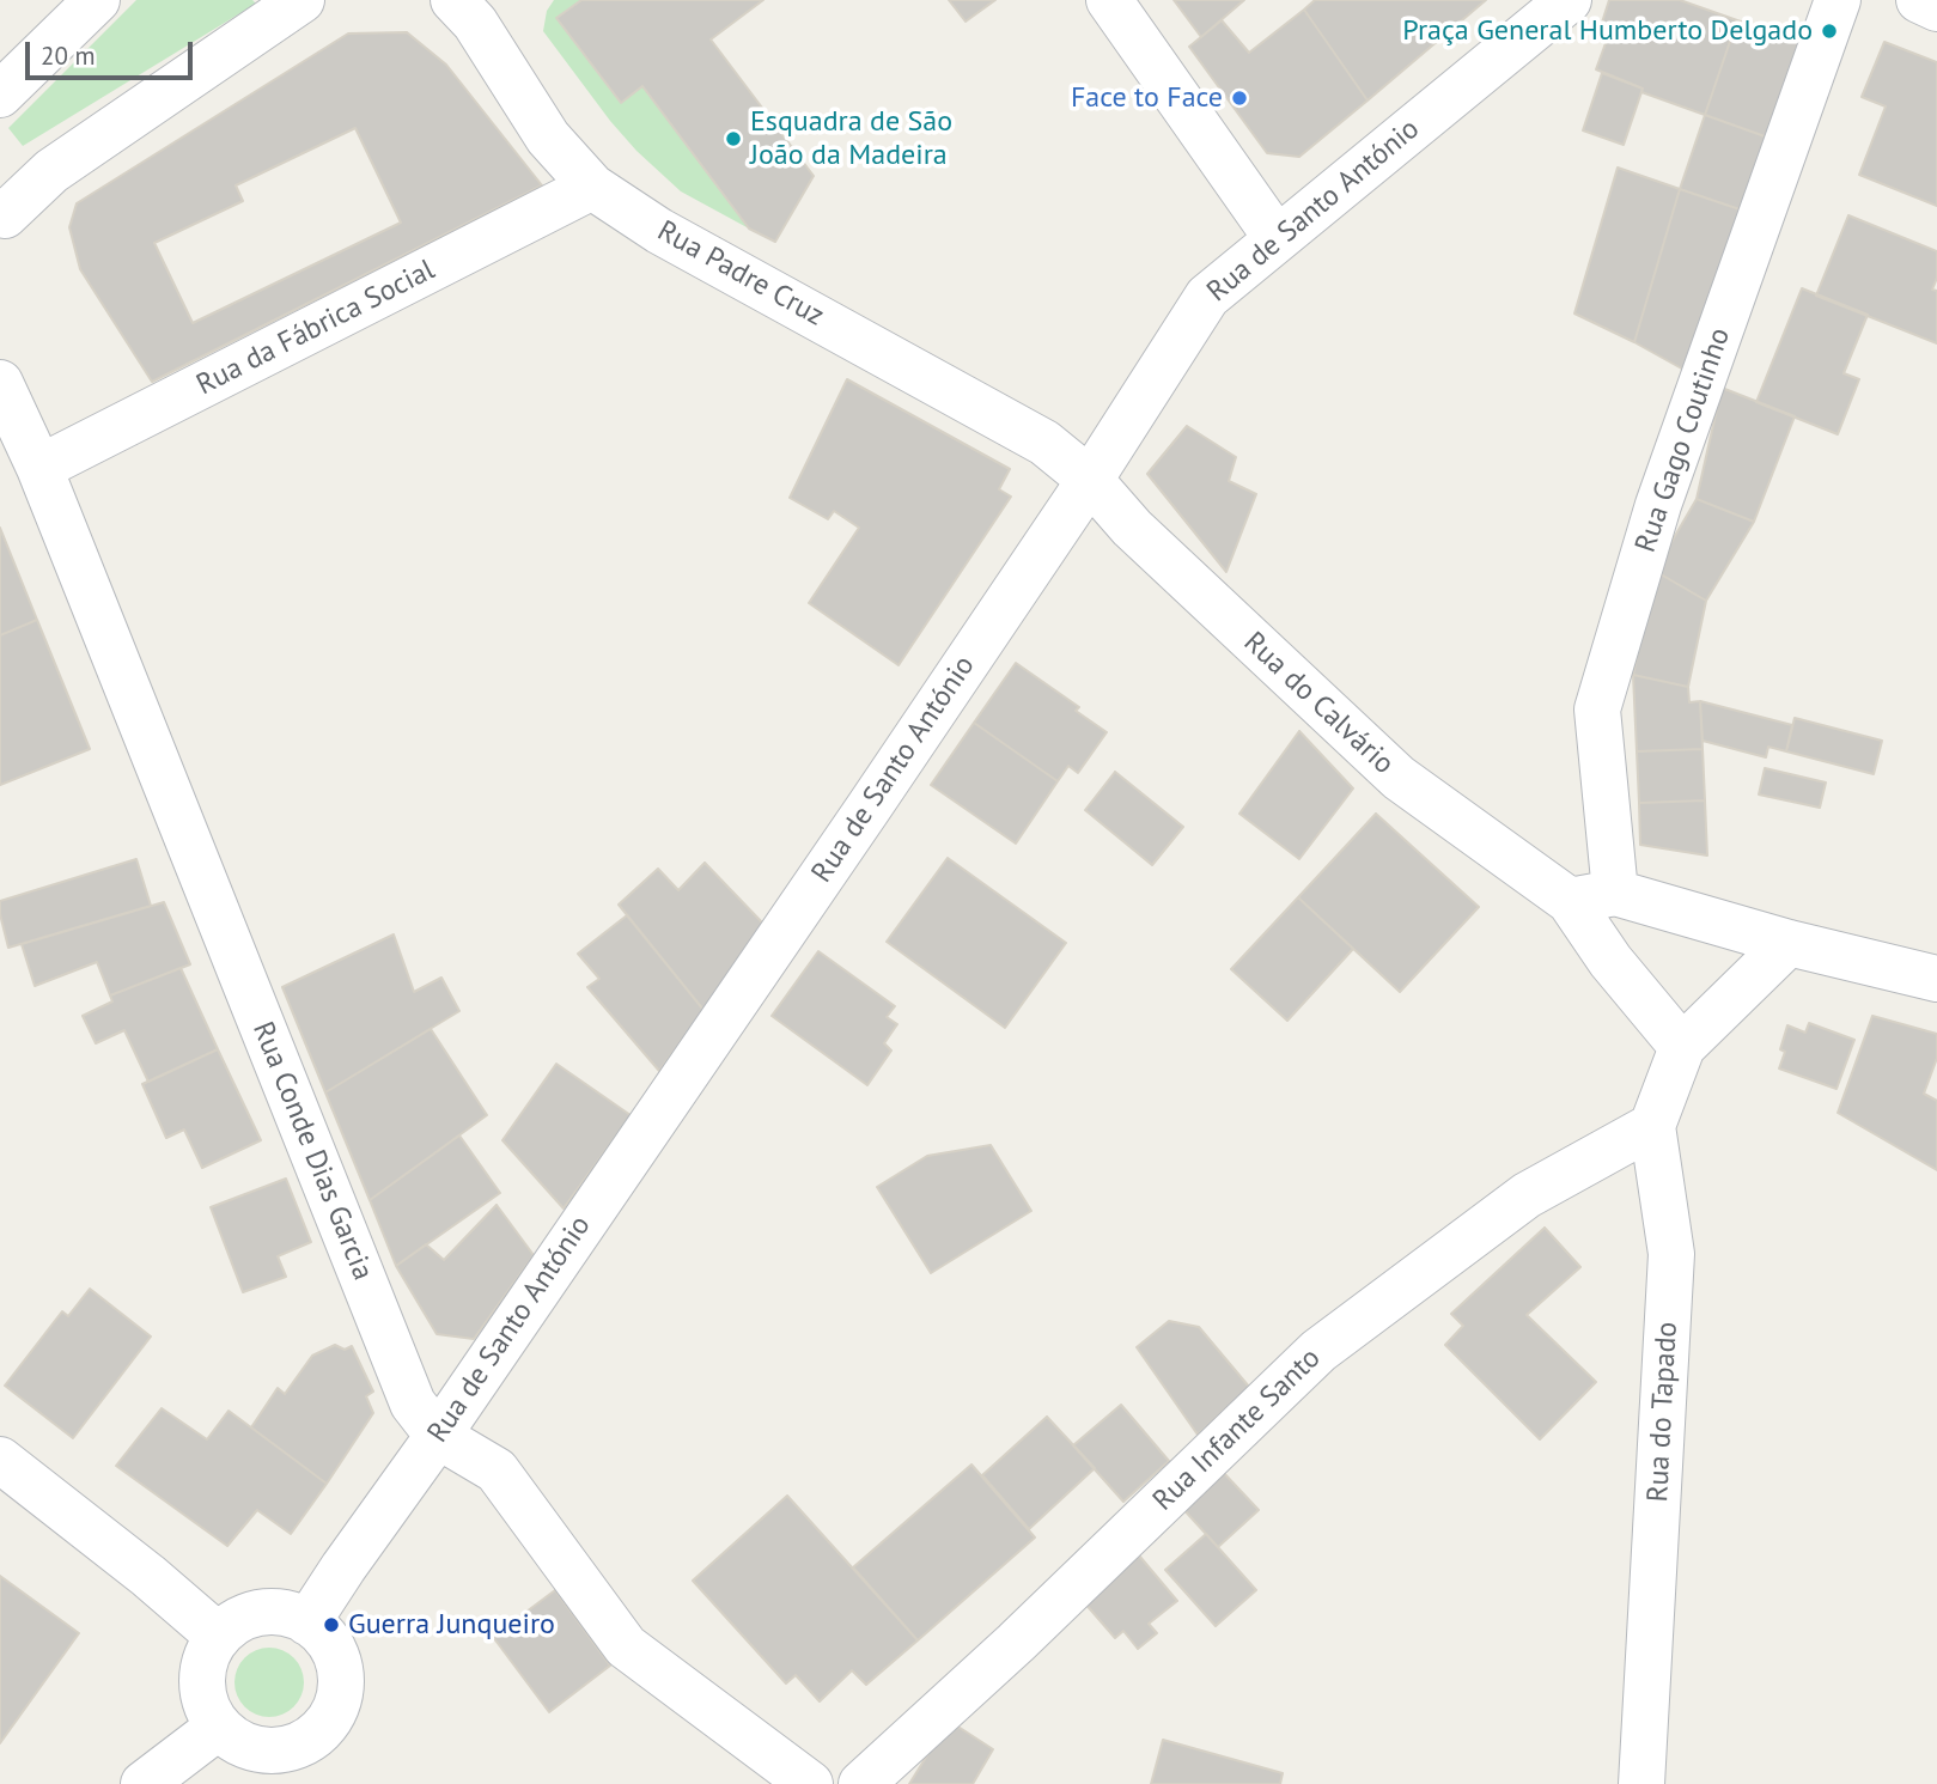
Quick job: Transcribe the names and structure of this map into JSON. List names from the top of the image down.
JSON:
{
  "streets": {
    "street": [
      "Rua de Santo António",
      "Rua Padre Cruz",
      "Rua da Fábrica Social",
      "Rua Gago Coutinho",
      "Rua do Calvário",
      "Rua Conde Dias Garcia",
      "Rua do Tapado",
      "Rua Infante Santo"
    ]
  },
  "crossings": [
    ["Rua de Santo António", "Rua Padre Cruz"],
    ["Rua de Santo António", "Rua do Calvário"],
    ["Rua de Santo António", "Rua Conde Dias Garcia"],
    ["Rua Padre Cruz", "Rua da Fábrica Social"],
    ["Rua Padre Cruz", "Rua do Calvário"],
    ["Rua da Fábrica Social", "Rua Conde Dias Garcia"],
    ["Rua do Calvário", "Rua do Tapado"],
    ["Rua do Tapado", "Rua Infante Santo"]
  ],
  "places": [
    "Praça General Humberto Delgado",
    "Face to Face",
    "Esquadra de São João da Madeira",
    "Guerra Junqueiro"
  ],
  "scale_bar": "20 m"
}
